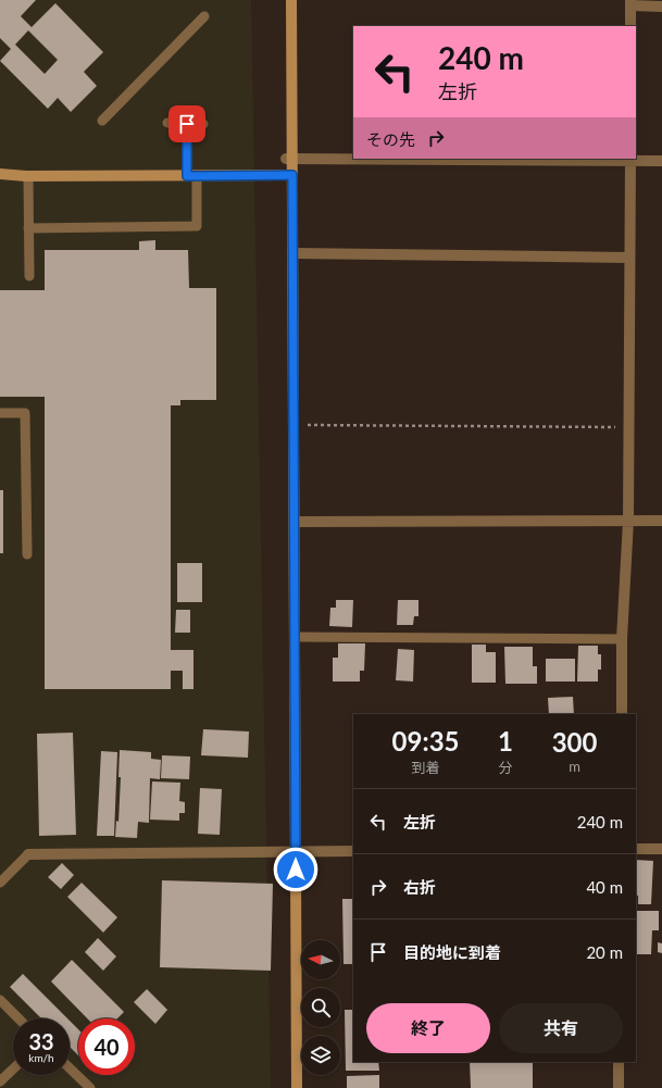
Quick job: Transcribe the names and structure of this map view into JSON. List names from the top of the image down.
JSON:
{
  "north": "left",
  "page": {
    "turn": ["240 m", "左折"],
    "then": "その先",
    "eta": [
      "09:35",
      "到着",
      "1",
      "分",
      "300",
      "m"
    ],
    "list": [
      {
        "name": "左折",
        "value": "240 m"
      },
      {
        "name": "右折",
        "value": "40 m"
      },
      {
        "name": "目的地に到着",
        "value": "20 m"
      }
    ],
    "buttons": ["終了", "共有"],
    "speed": "33 km/h",
    "limit": "40"
  }
}
